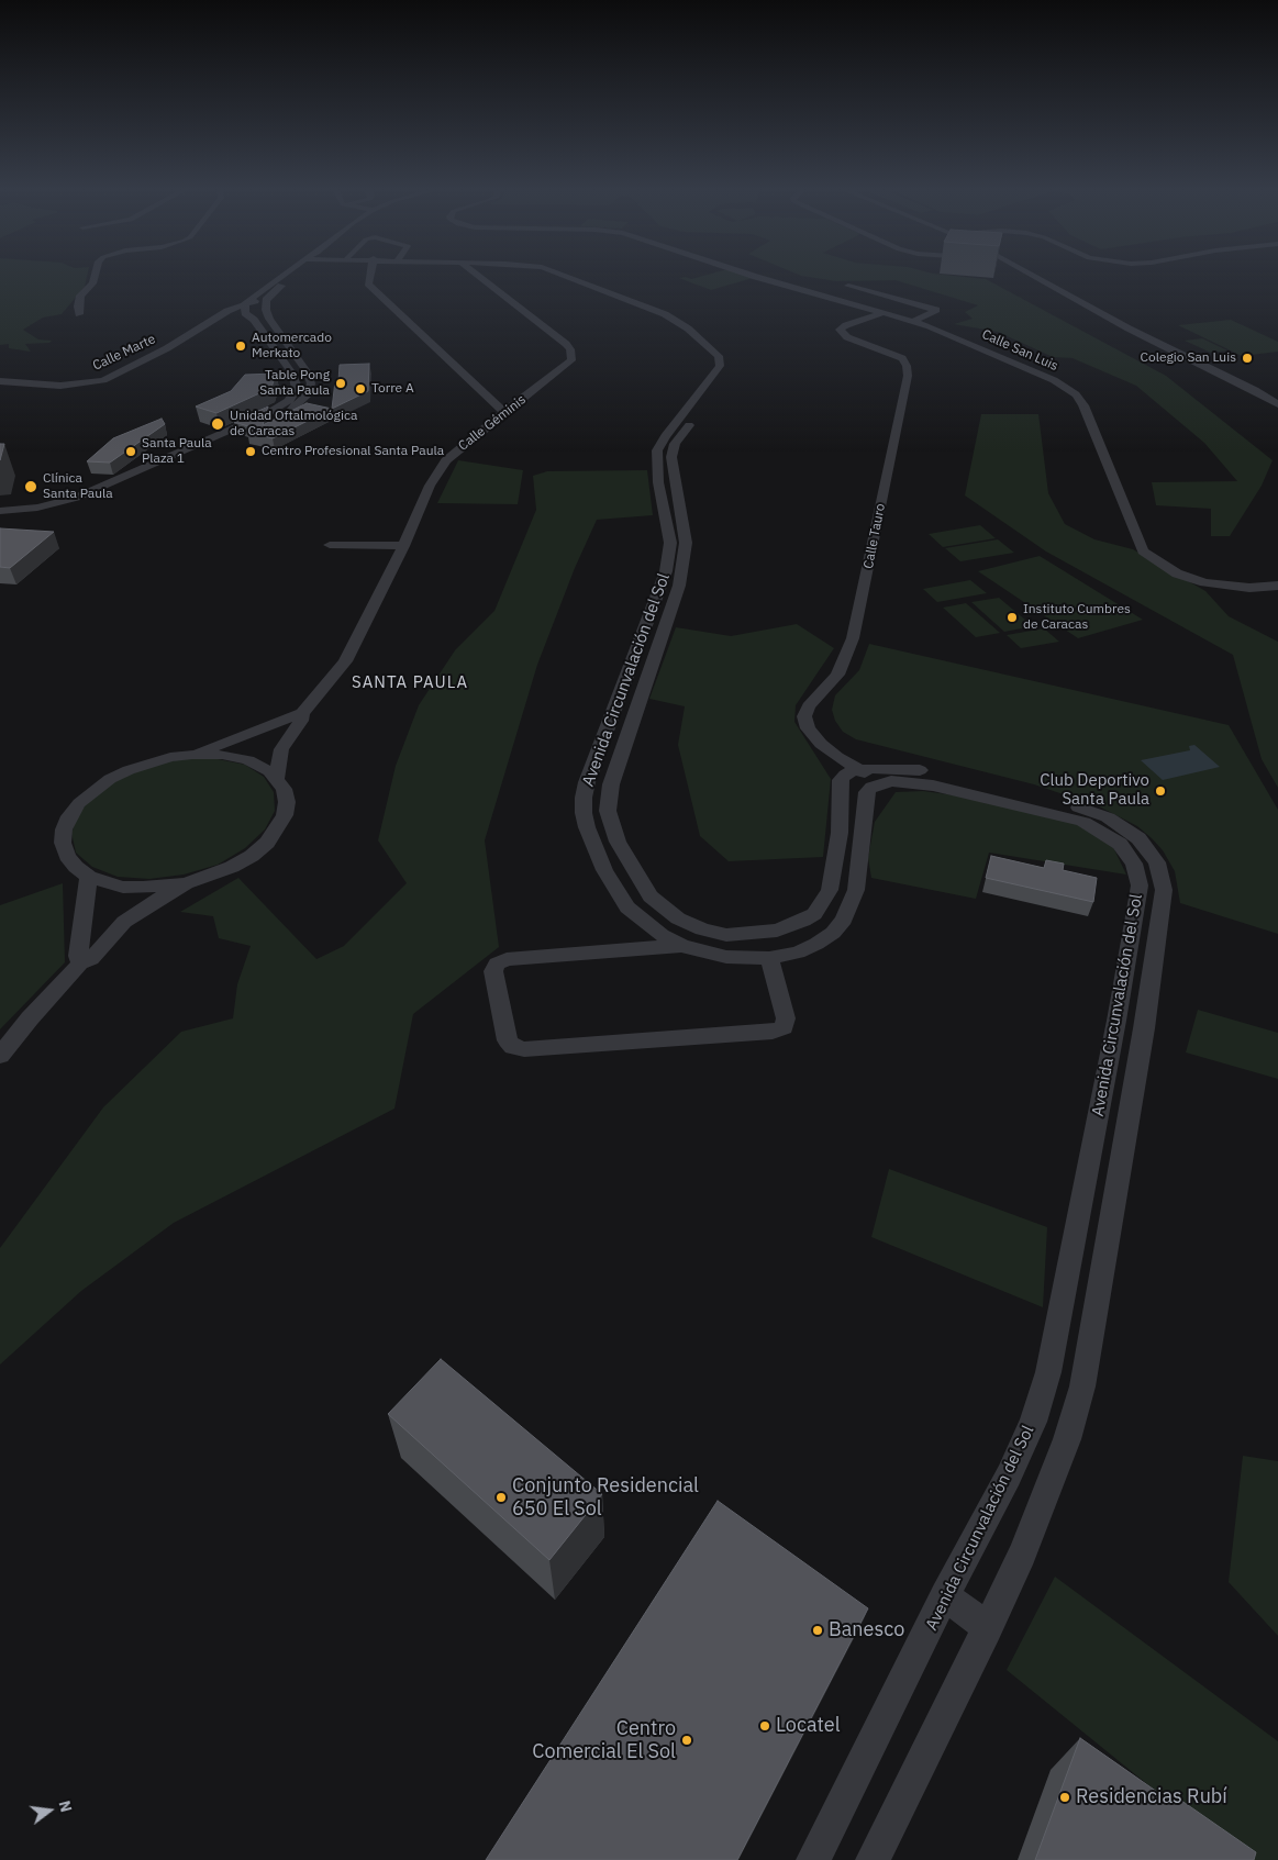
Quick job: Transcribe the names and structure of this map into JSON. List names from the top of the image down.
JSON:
{
  "streets": {
    "street": [
      "Calle San Luis",
      "Calle Marte",
      "Calle Géminis",
      "Calle Tauro",
      "Avenida Circunvalación del Sol"
    ]
  },
  "crossings": [
    ["Calle San Luis", "Calle Tauro"],
    ["Calle Tauro", "Avenida Circunvalación del Sol"]
  ],
  "districts": ["SANTA PAULA"],
  "places": [
    "Automercado Merkato",
    "Colegio San Luis",
    "Table Pong Santa Paula",
    "Torre A",
    "Unidad Oftalmológica de Caracas",
    "Santa Paula Plaza 1",
    "Centro Profesional Santa Paula",
    "Clínica Santa Paula",
    "Instituto Cumbres de Caracas",
    "Club Deportivo Santa Paula",
    "Conjunto Residencial 650 El Sol",
    "Banesco",
    "Locatel",
    "Centro Comercial El Sol",
    "Residencias Rubí"
  ],
  "north": "right"
}
